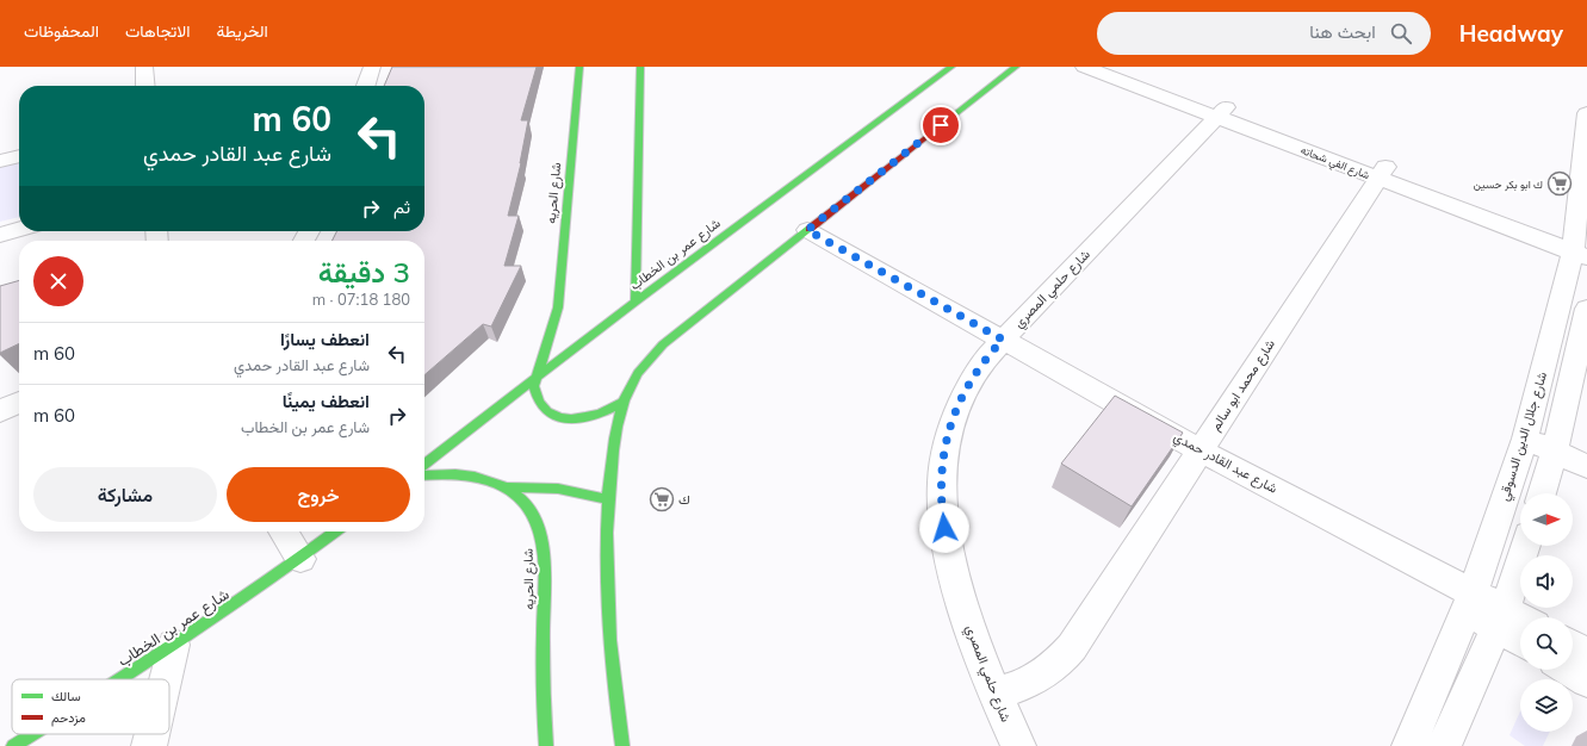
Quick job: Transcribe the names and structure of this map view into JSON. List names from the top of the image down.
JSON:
{
  "streets": {
    "street": [
      "شارع الفي شحاته",
      "شارع الحريه",
      "شارع عمر بن الخطاب",
      "شارع حلمي المصري",
      "شارع محمد ابو سالم",
      "شارع جلال الدين الدسوقي",
      "شارع عبد القادر حمدي"
    ]
  },
  "crossings": [
    ["شارع الفي شحاته", "شارع حلمي المصري"],
    ["شارع الفي شحاته", "شارع محمد ابو سالم"],
    ["شارع الفي شحاته", "شارع جلال الدين الدسوقي"],
    ["شارع الحريه", "شارع عمر بن الخطاب"],
    ["شارع حلمي المصري", "شارع محمد ابو سالم"],
    ["شارع حلمي المصري", "شارع عبد القادر حمدي"],
    ["شارع محمد ابو سالم", "شارع عبد القادر حمدي"],
    ["شارع جلال الدين الدسوقي", "شارع عبد القادر حمدي"]
  ],
  "places": {
    "supermarket": ["ك ابو بكر حسين", "ك"]
  },
  "legend": ["سالك", "مزدحم"],
  "north": "right",
  "page": {
    "header": "Headway",
    "search": "ابحث هنا",
    "nav": ["الخريطة", "الاتجاهات", "المحفوظات"],
    "turn": ["60 m", "شارع عبد القادر حمدي"],
    "then": "ثم",
    "heading": ["3 دقيقة", "180 m · 07:18"],
    "list": [
      {
        "name": "انعطف يسارًا",
        "note": "شارع عبد القادر حمدي",
        "value": "60 m"
      },
      {
        "name": "انعطف يمينًا",
        "note": "شارع عمر بن الخطاب",
        "value": "60 m"
      }
    ],
    "buttons": ["خروج", "مشاركة"]
  }
}
